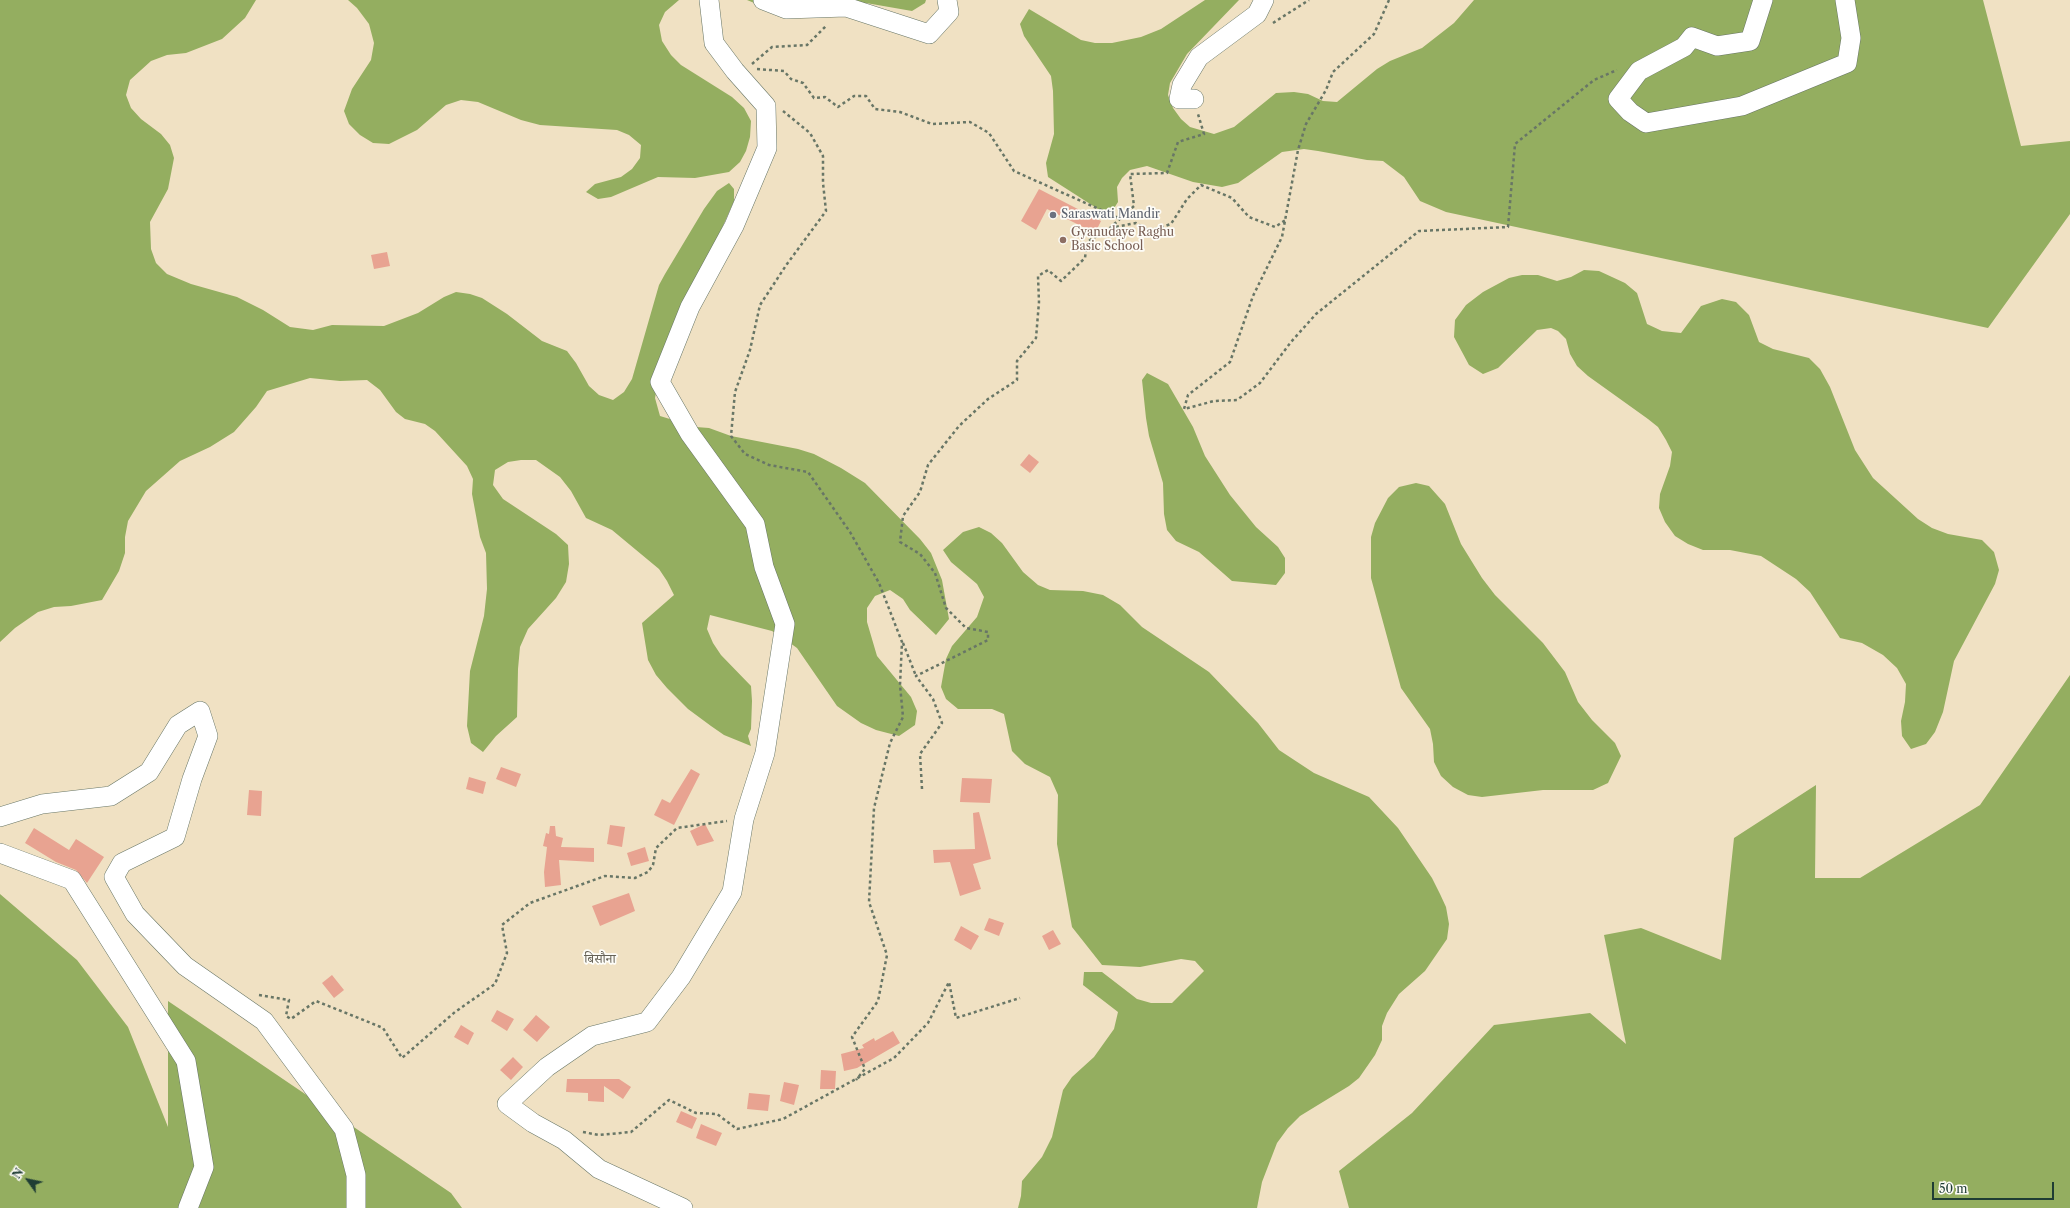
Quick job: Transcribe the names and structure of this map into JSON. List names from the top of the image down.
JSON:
{
  "districts": ["बिसौना"],
  "places": ["Saraswati Mandir", "Gyanudaye Raghu Basic School"],
  "scale_bar": "50 m",
  "north": "top left"
}
